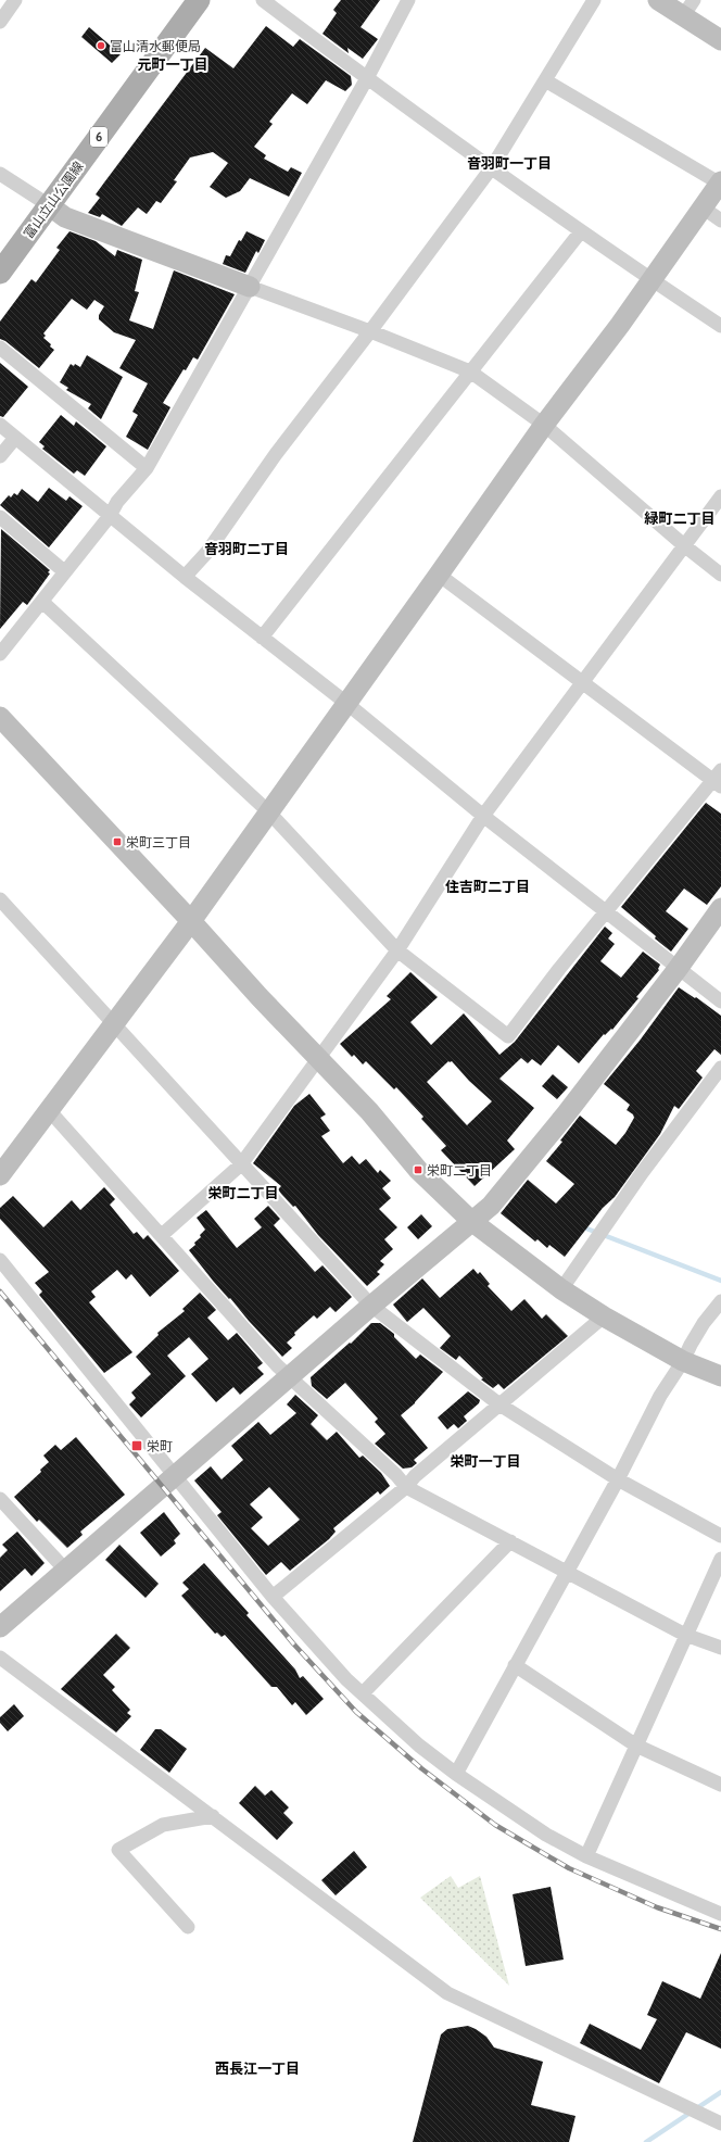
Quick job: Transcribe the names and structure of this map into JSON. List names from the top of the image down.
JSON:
{
  "streets": {
    "main road": ["6", "富山立山公園線"]
  },
  "districts": [
    "元町一丁目",
    "音羽町一丁目",
    "緑町二丁目",
    "音羽町二丁目",
    "住吉町二丁目",
    "栄町二丁目",
    "栄町一丁目",
    "西長江一丁目"
  ],
  "places": {
    "other": ["富山清水郵便局"],
    "transit": ["栄町三丁目", "栄町二丁目", "栄町"]
  }
}
